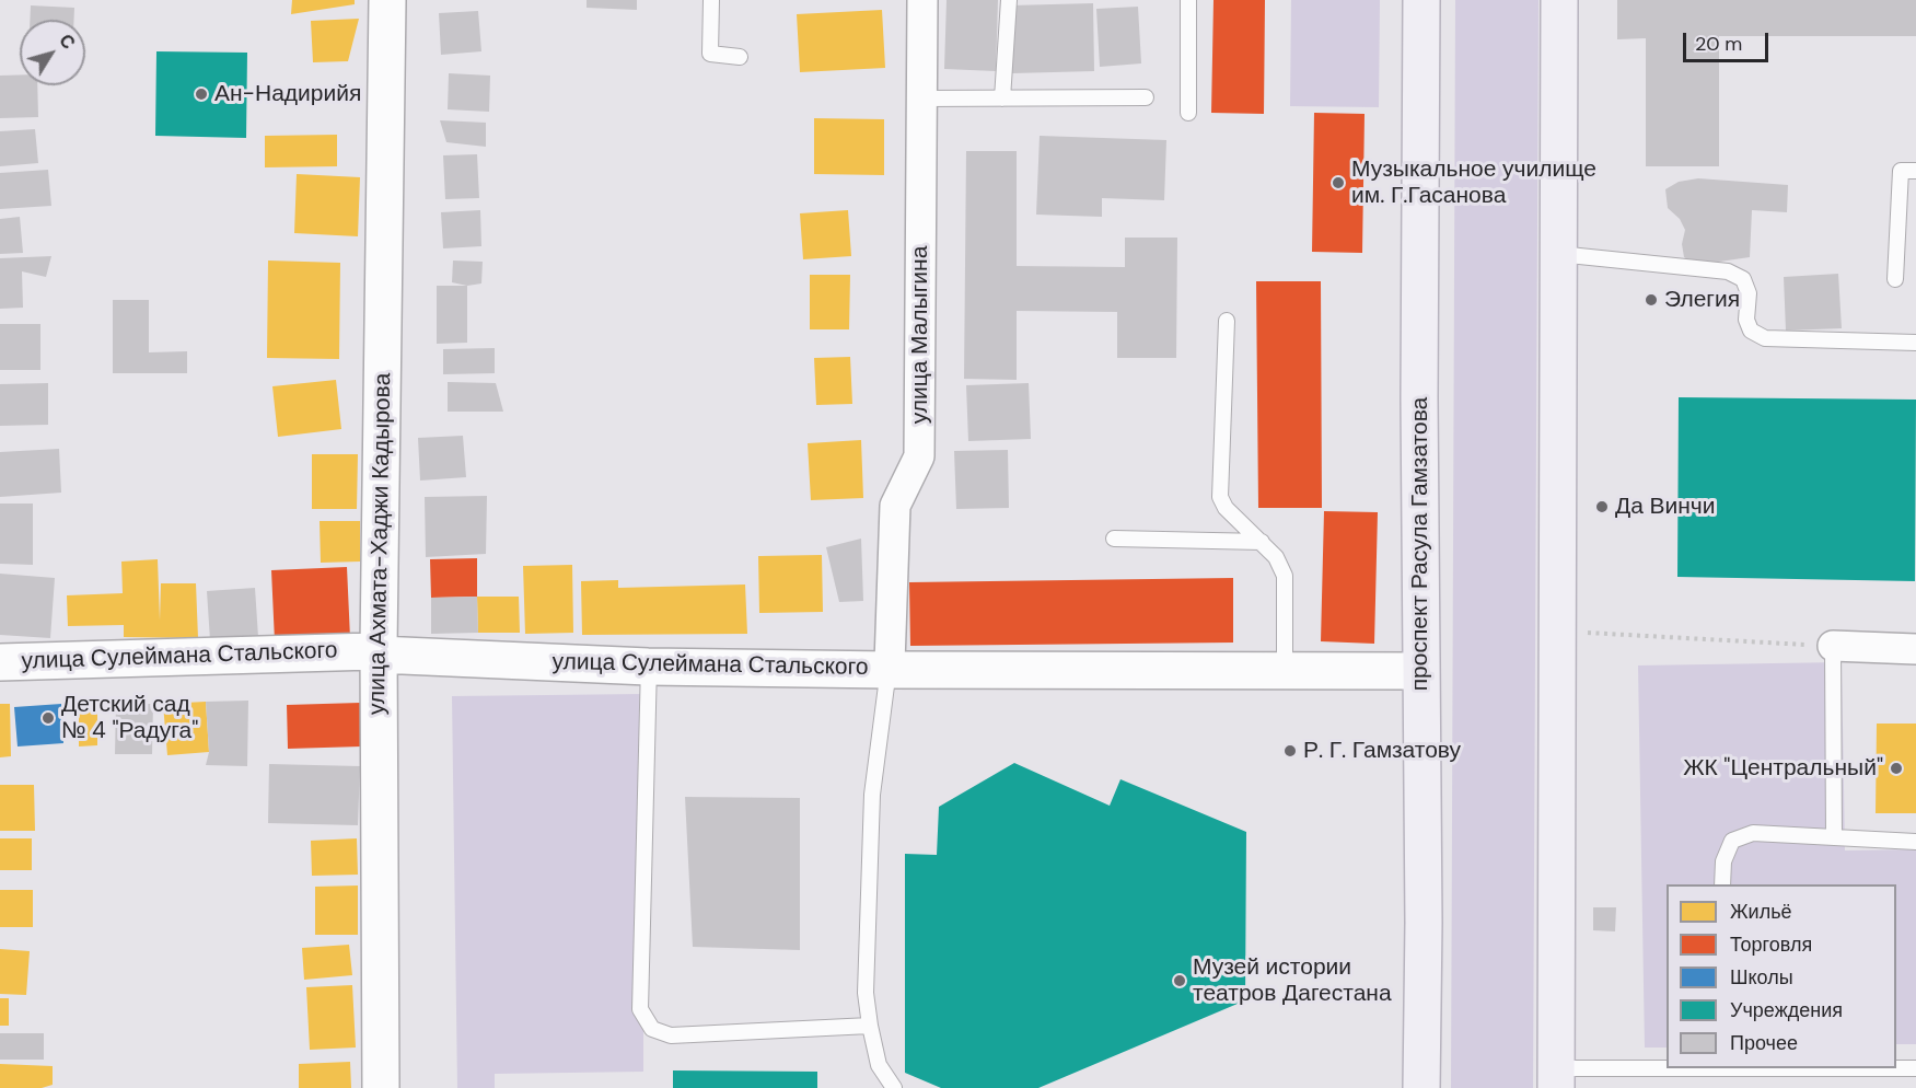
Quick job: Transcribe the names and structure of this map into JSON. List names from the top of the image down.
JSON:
{
  "streets": {
    "main road": ["улица Ахмата-Хаджи Кадырова", "проспект Расула Гамзатова", "улица Сулеймана Стальского"],
    "street": ["улица Малыгина"]
  },
  "crossings": [
    ["улица Малыгина", "улица Сулеймана Стальского"],
    ["улица Ахмата-Хаджи Кадырова", "улица Сулеймана Стальского"],
    ["проспект Расула Гамзатова", "улица Сулеймана Стальского"]
  ],
  "places": [
    "Ан-Надирийя",
    "Музыкальное училище им. Г.Гасанова",
    "Элегия",
    "Да Винчи",
    "Детский сад № 4 \"Радуга\"",
    "Р. Г. Гамзатову",
    "ЖК \"Центральный\"",
    "Музей истории театров Дагестана"
  ],
  "legend": [
    "Жильё",
    "Торговля",
    "Школы",
    "Учреждения",
    "Прочее"
  ],
  "scale_bar": "20 m",
  "north": "top right"
}
